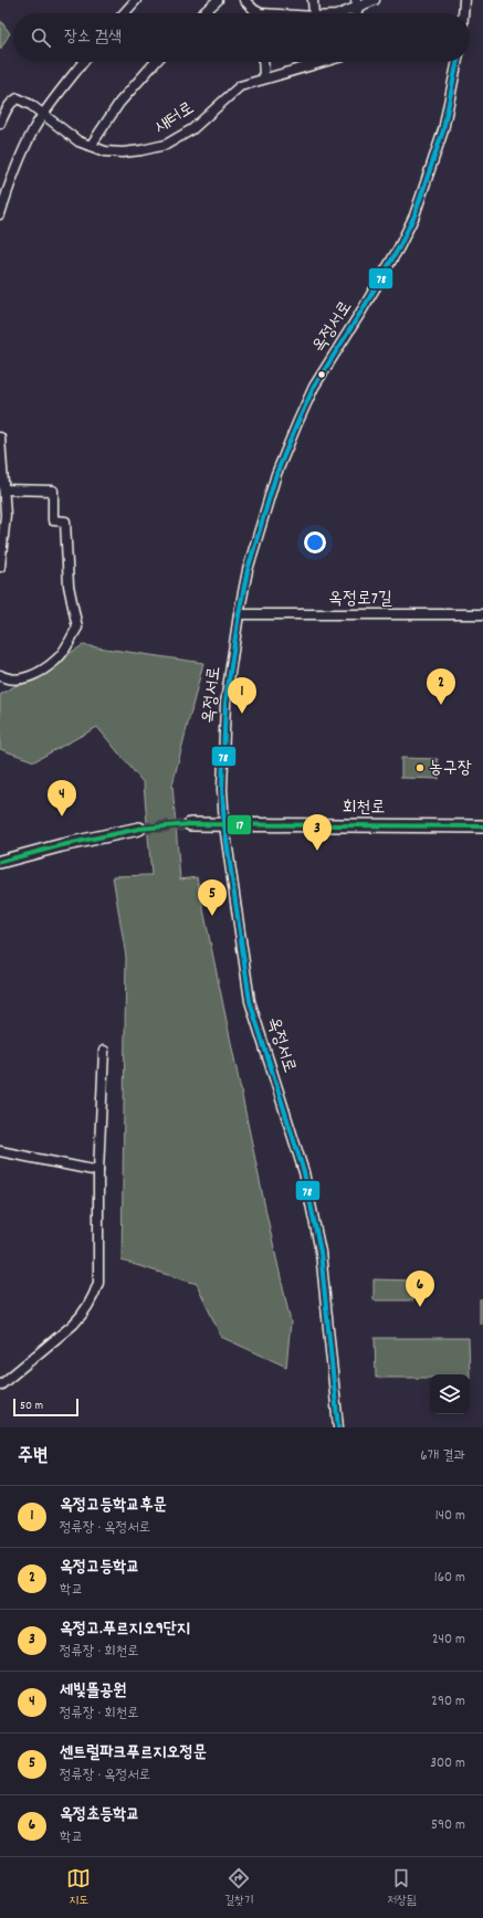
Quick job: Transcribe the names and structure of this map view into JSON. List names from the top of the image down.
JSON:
{
  "streets": {
    "main road": ["회천로"],
    "street": ["새터로", "옥정서로", "옥정로7길"]
  },
  "crossings": [
    ["옥정서로", "옥정로7길"],
    ["옥정서로", "회천로"]
  ],
  "places": ["농구장"],
  "lines": ["transit line 78", "transit line 17"],
  "scale_bar": "50 m",
  "page": {
    "search": "장소 검색",
    "pins": [
      "2",
      "1",
      "4",
      "3",
      "5",
      "6"
    ],
    "scale": "50 m",
    "heading": ["주변", "6개 결과"],
    "list": [
      {
        "mark": "1",
        "name": "옥정고등학교후문",
        "note": "정류장 · 옥정서로",
        "value": "140 m"
      },
      {
        "mark": "2",
        "name": "옥정고등학교",
        "note": "학교",
        "value": "160 m"
      },
      {
        "mark": "3",
        "name": "옥정고.푸르지오9단지",
        "note": "정류장 · 회천로",
        "value": "240 m"
      },
      {
        "mark": "4",
        "name": "세빛뜰공원",
        "note": "정류장 · 회천로",
        "value": "290 m"
      },
      {
        "mark": "5",
        "name": "센트럴파크푸르지오정문",
        "note": "정류장 · 옥정서로",
        "value": "300 m"
      },
      {
        "mark": "6",
        "name": "옥정초등학교",
        "note": "학교",
        "value": "590 m"
      }
    ],
    "nav": ["지도", "길찾기", "저장됨"]
  }
}
